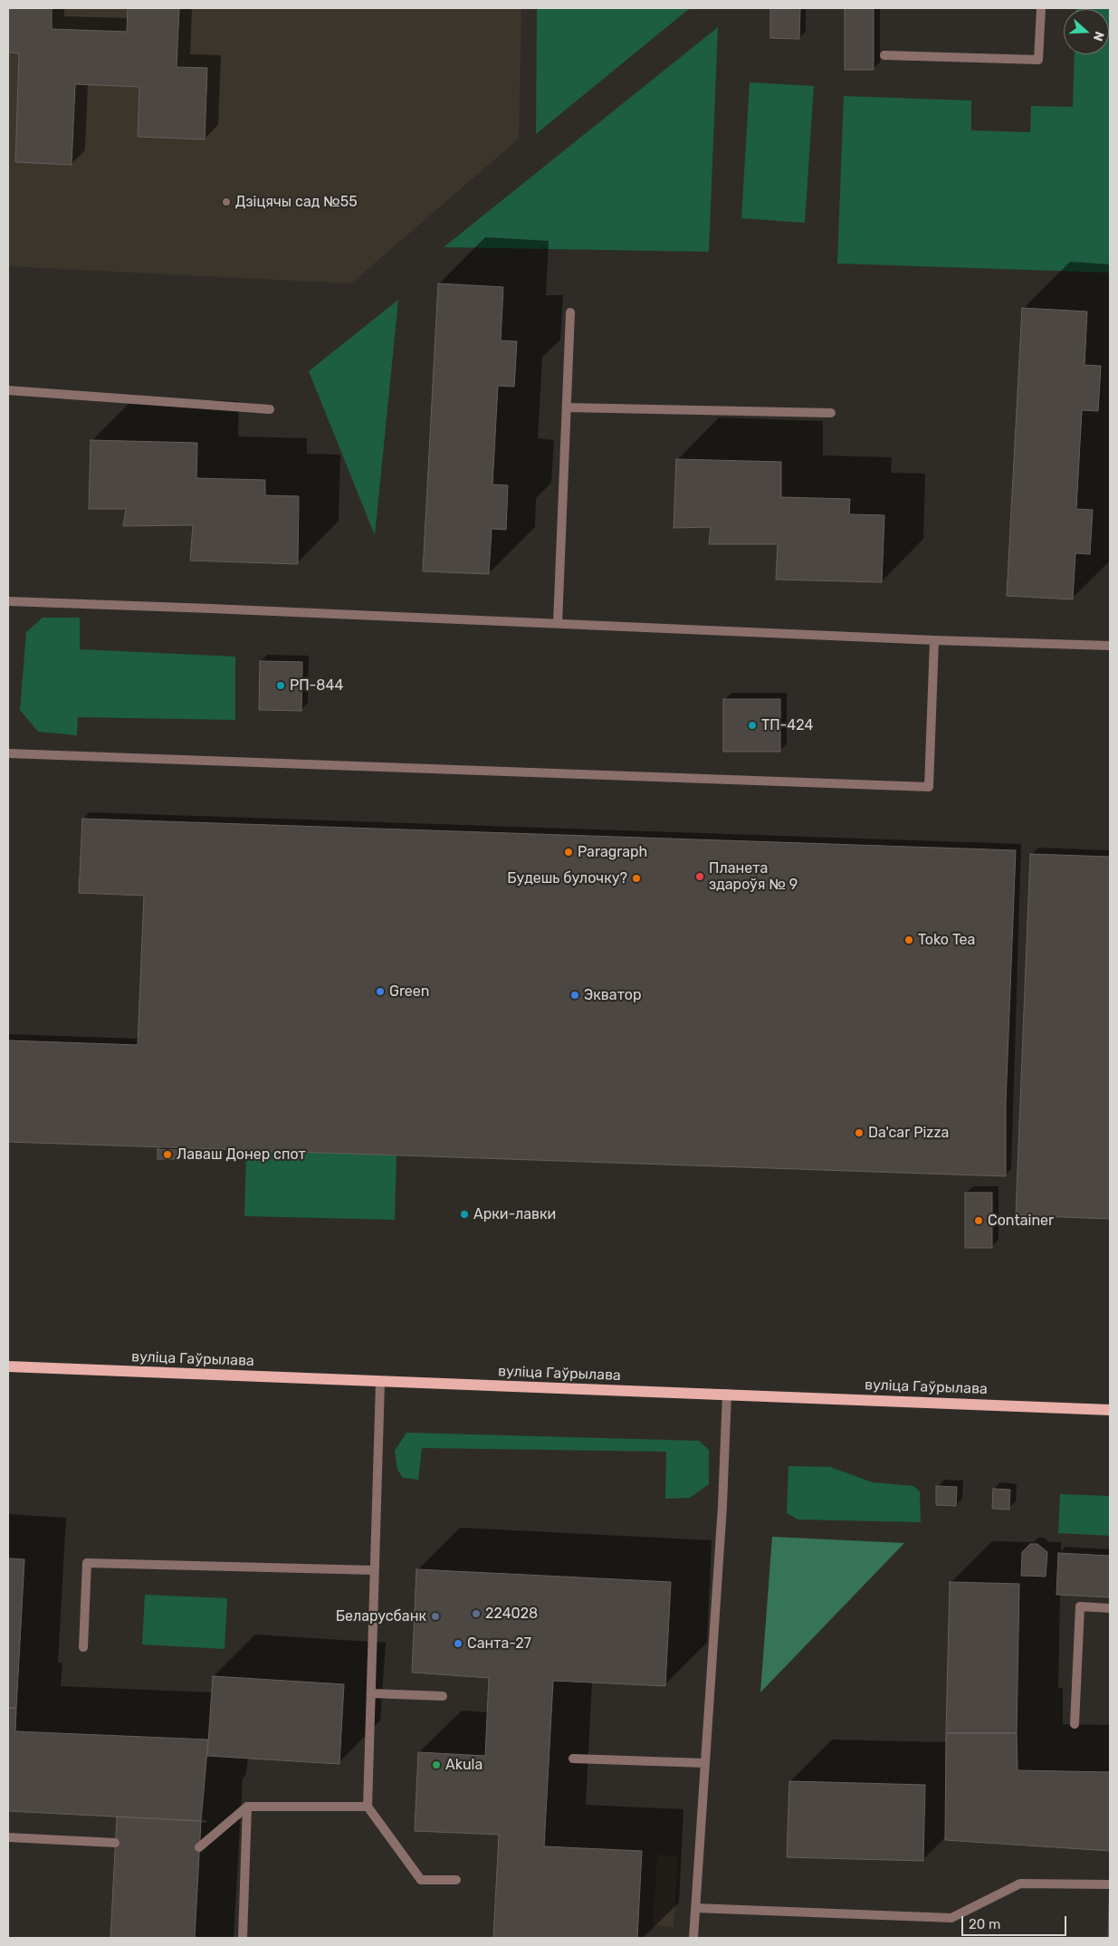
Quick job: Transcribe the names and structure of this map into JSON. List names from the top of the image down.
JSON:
{
  "streets": {
    "main road": ["вуліца Гаўрылава"]
  },
  "places": [
    "Дзіцячы сад №55",
    "РП-844",
    "ТП-424",
    "Paragraph",
    "Планета здароўя № 9",
    "Будешь булочку?",
    "Toko Tea",
    "Green",
    "Экватор",
    "Da'car Pizza",
    "Лаваш Донер спот",
    "Арки-лавки",
    "Container",
    "224028",
    "Беларусбанк",
    "Санта-27",
    "Akula"
  ],
  "scale_bar": "20 m",
  "north": "right"
}
